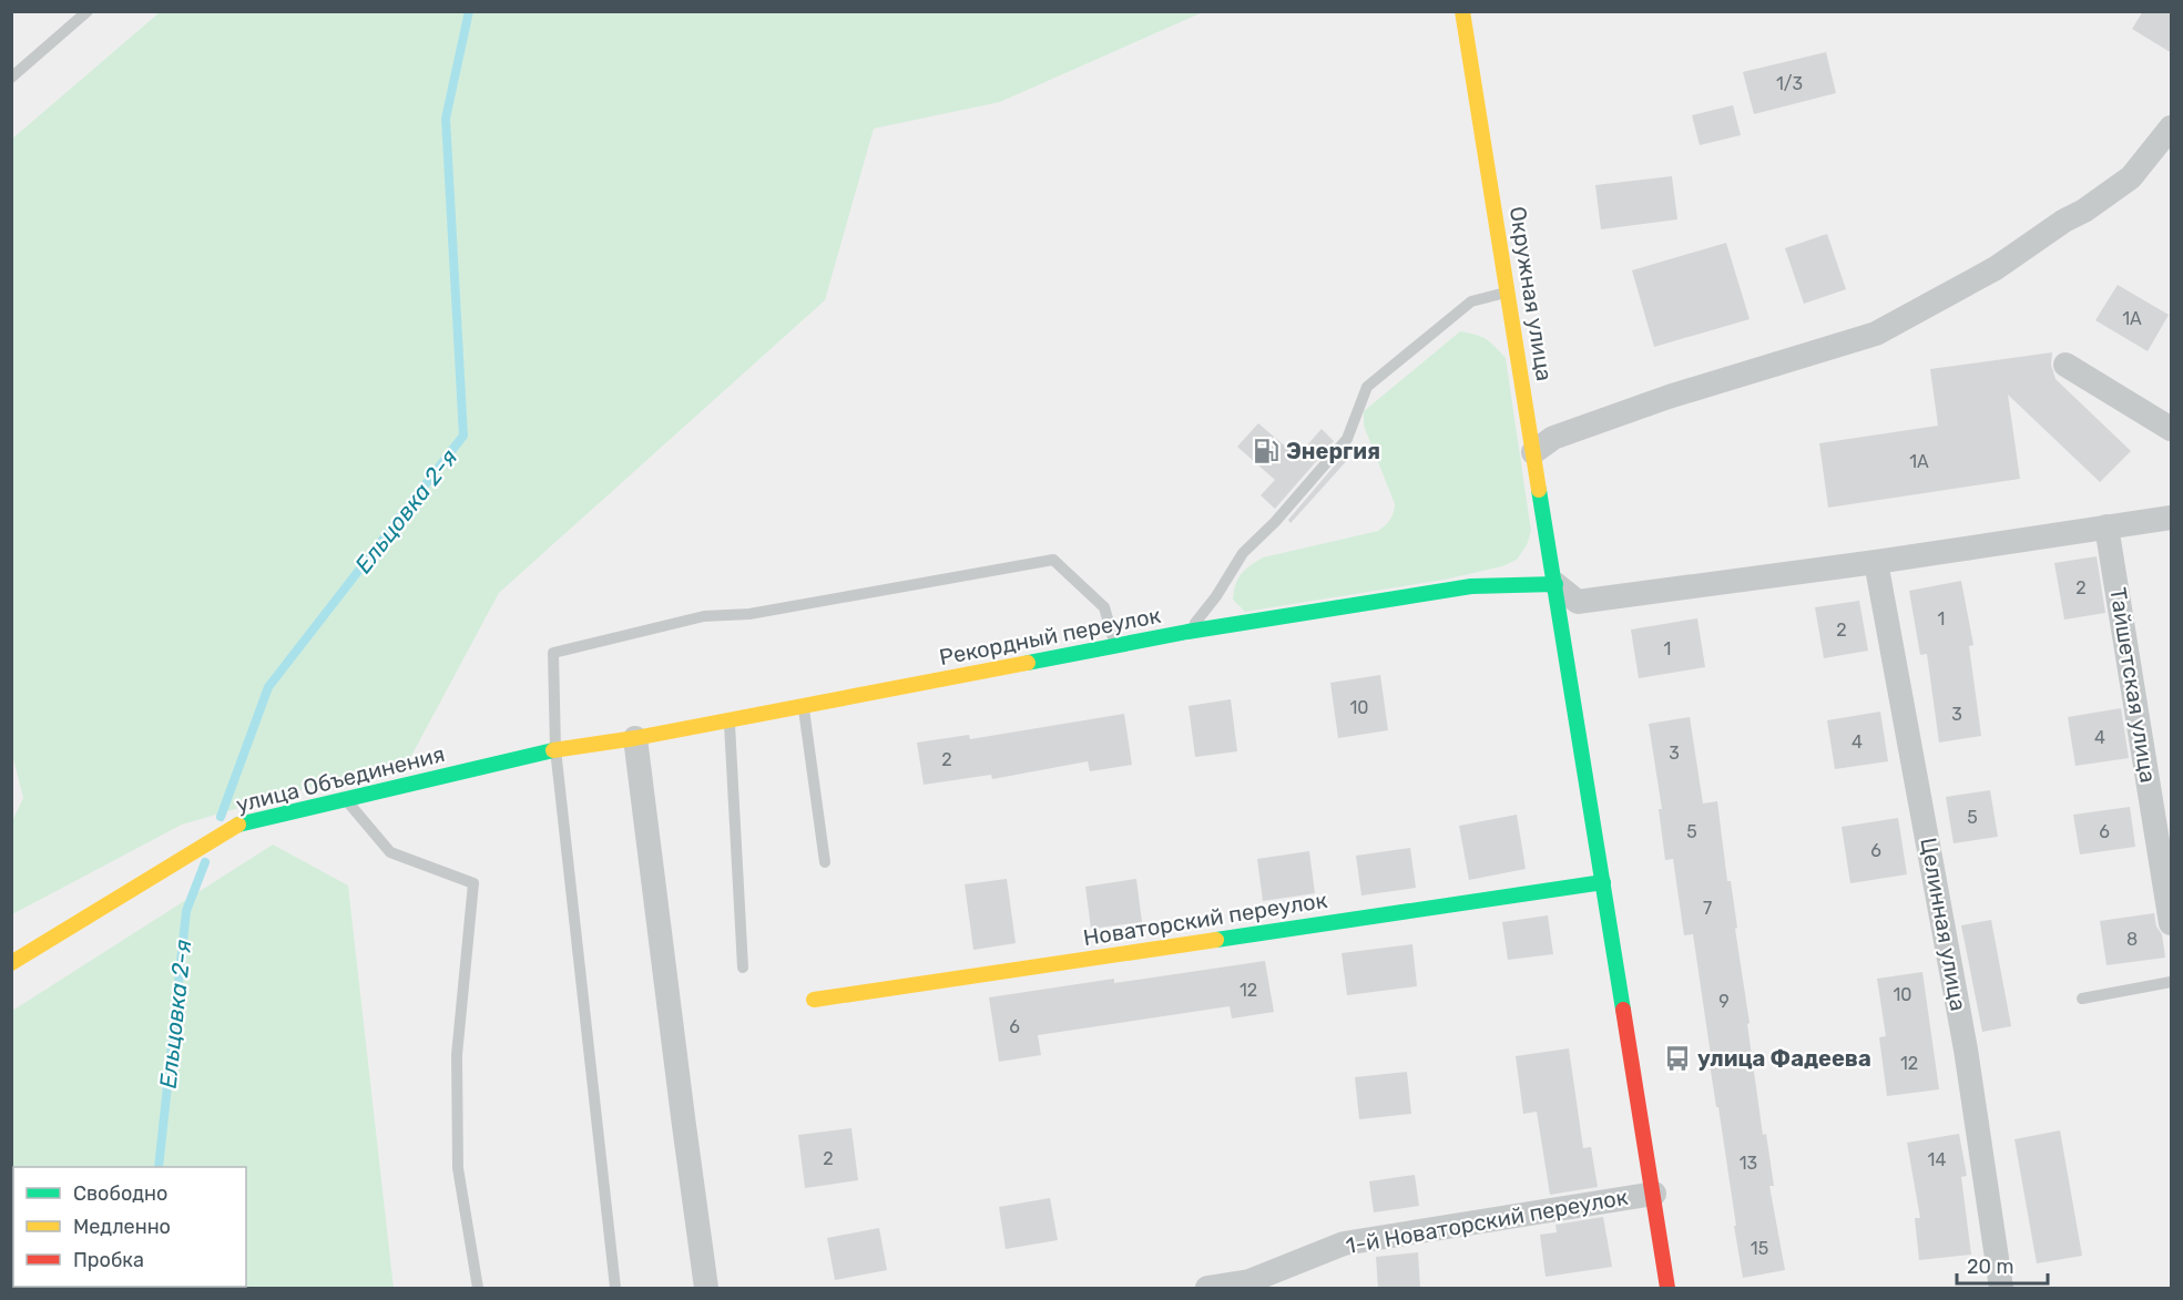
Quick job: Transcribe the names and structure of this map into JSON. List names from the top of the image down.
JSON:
{
  "streets": {
    "main road": [
      "Окружная улица",
      "Рекордный переулок",
      "улица Объединения",
      "Новаторский переулок"
    ],
    "street": ["Тайшетская улица", "Целинная улица", "1-й Новаторский переулок"]
  },
  "crossings": [
    ["Окружная улица", "Рекордный переулок"],
    ["Рекордный переулок", "улица Объединения"]
  ],
  "water": ["Ельцовка 2-я"],
  "places": {
    "fuel station": ["Энергия"],
    "bus stop": ["улица Фадеева"]
  },
  "house_numbers": [
    "1/3",
    "1А",
    "1А",
    "2",
    "1",
    "2",
    "1",
    "10",
    "3",
    "4",
    "4",
    "3",
    "2",
    "5",
    "5",
    "6",
    "6",
    "7",
    "8",
    "12",
    "10",
    "9",
    "6",
    "12",
    "2",
    "14",
    "13",
    "15"
  ],
  "legend": ["Свободно", "Медленно", "Пробка"],
  "scale_bar": "20 m"
}
